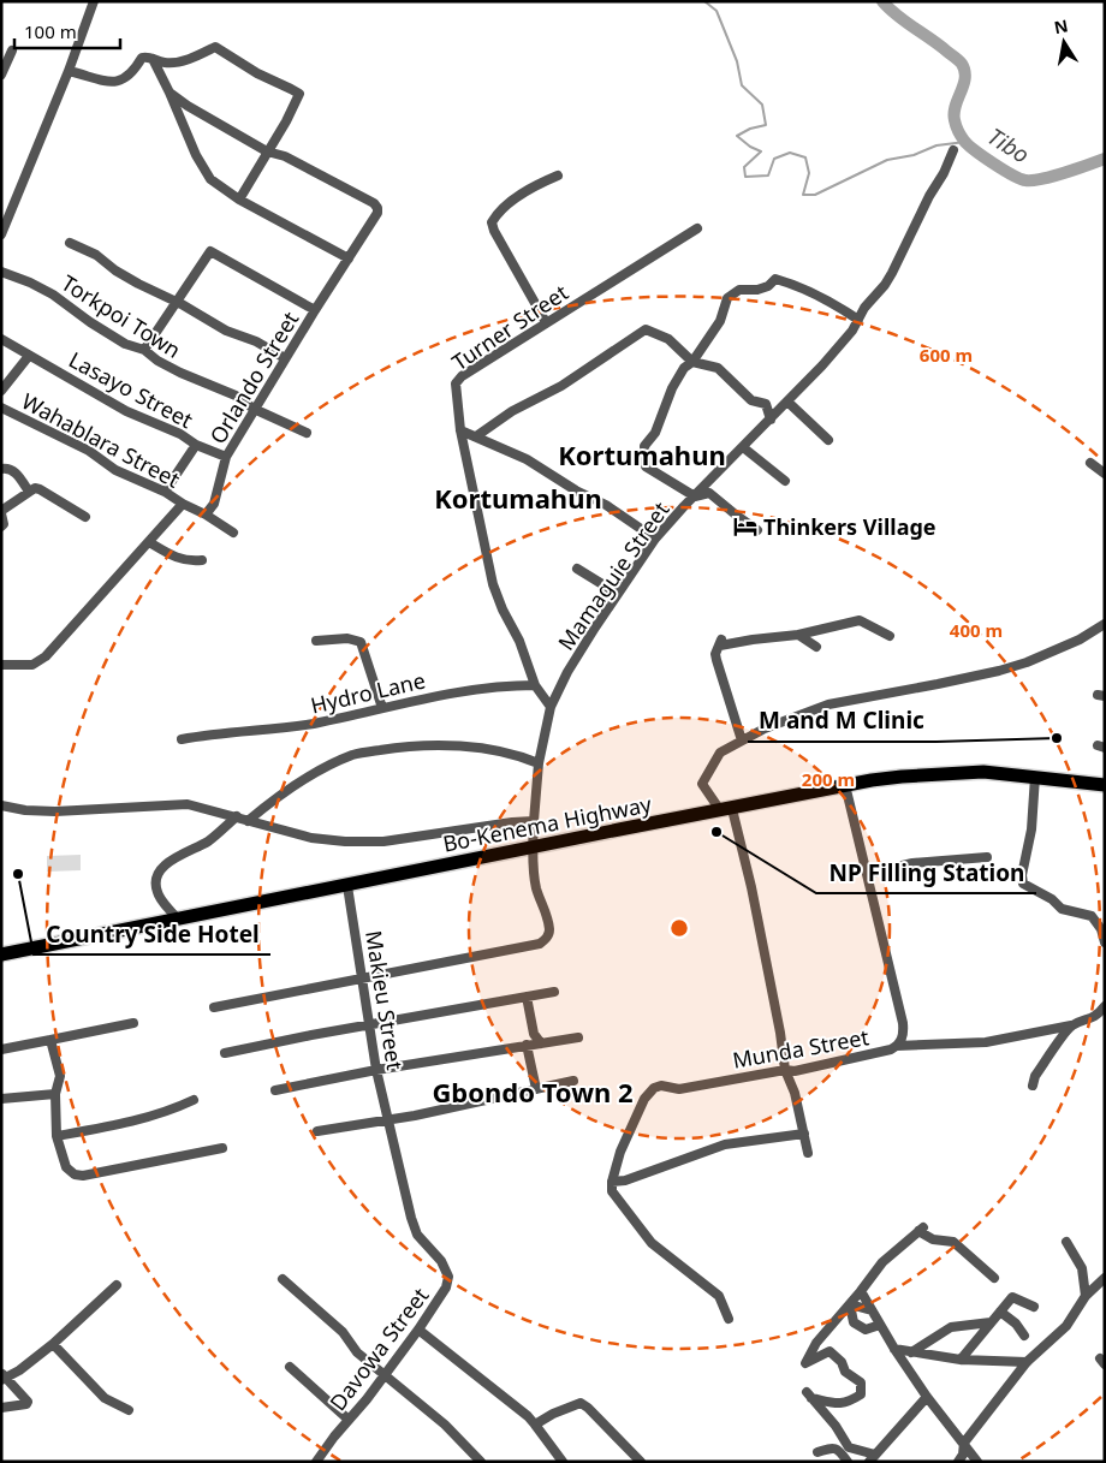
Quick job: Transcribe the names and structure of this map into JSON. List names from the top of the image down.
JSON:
{
  "streets": {
    "highway": ["Bo-Kenema Highway"],
    "street": [
      "Torkpoi Town",
      "Turner Street",
      "Orlando Street",
      "Lasayo Street",
      "Wahablara Street",
      "Mamaguie Street",
      "Hydro Lane",
      "Makieu Street",
      "Munda Street",
      "Davowa Street"
    ]
  },
  "crossings": [
    ["Torkpoi Town", "Orlando Street"],
    ["Turner Street", "Hydro Lane"],
    ["Lasayo Street", "Wahablara Street"],
    ["Mamaguie Street", "Bo-Kenema Highway"],
    ["Mamaguie Street", "Makieu Street"],
    ["Bo-Kenema Highway", "Makieu Street"],
    ["Bo-Kenema Highway", "Munda Street"],
    ["Makieu Street", "Davowa Street"]
  ],
  "districts": ["Kortumahun", "Kortumahun", "Gbondo Town 2"],
  "water": ["Tibo"],
  "places": {
    "hotel": ["Thinkers Village"],
    "other": ["M and M Clinic", "NP Filling Station", "Country Side Hotel"]
  },
  "scale_bar": "100 m",
  "north": "top",
  "rings": ["600 m", "400 m", "200 m"]
}
